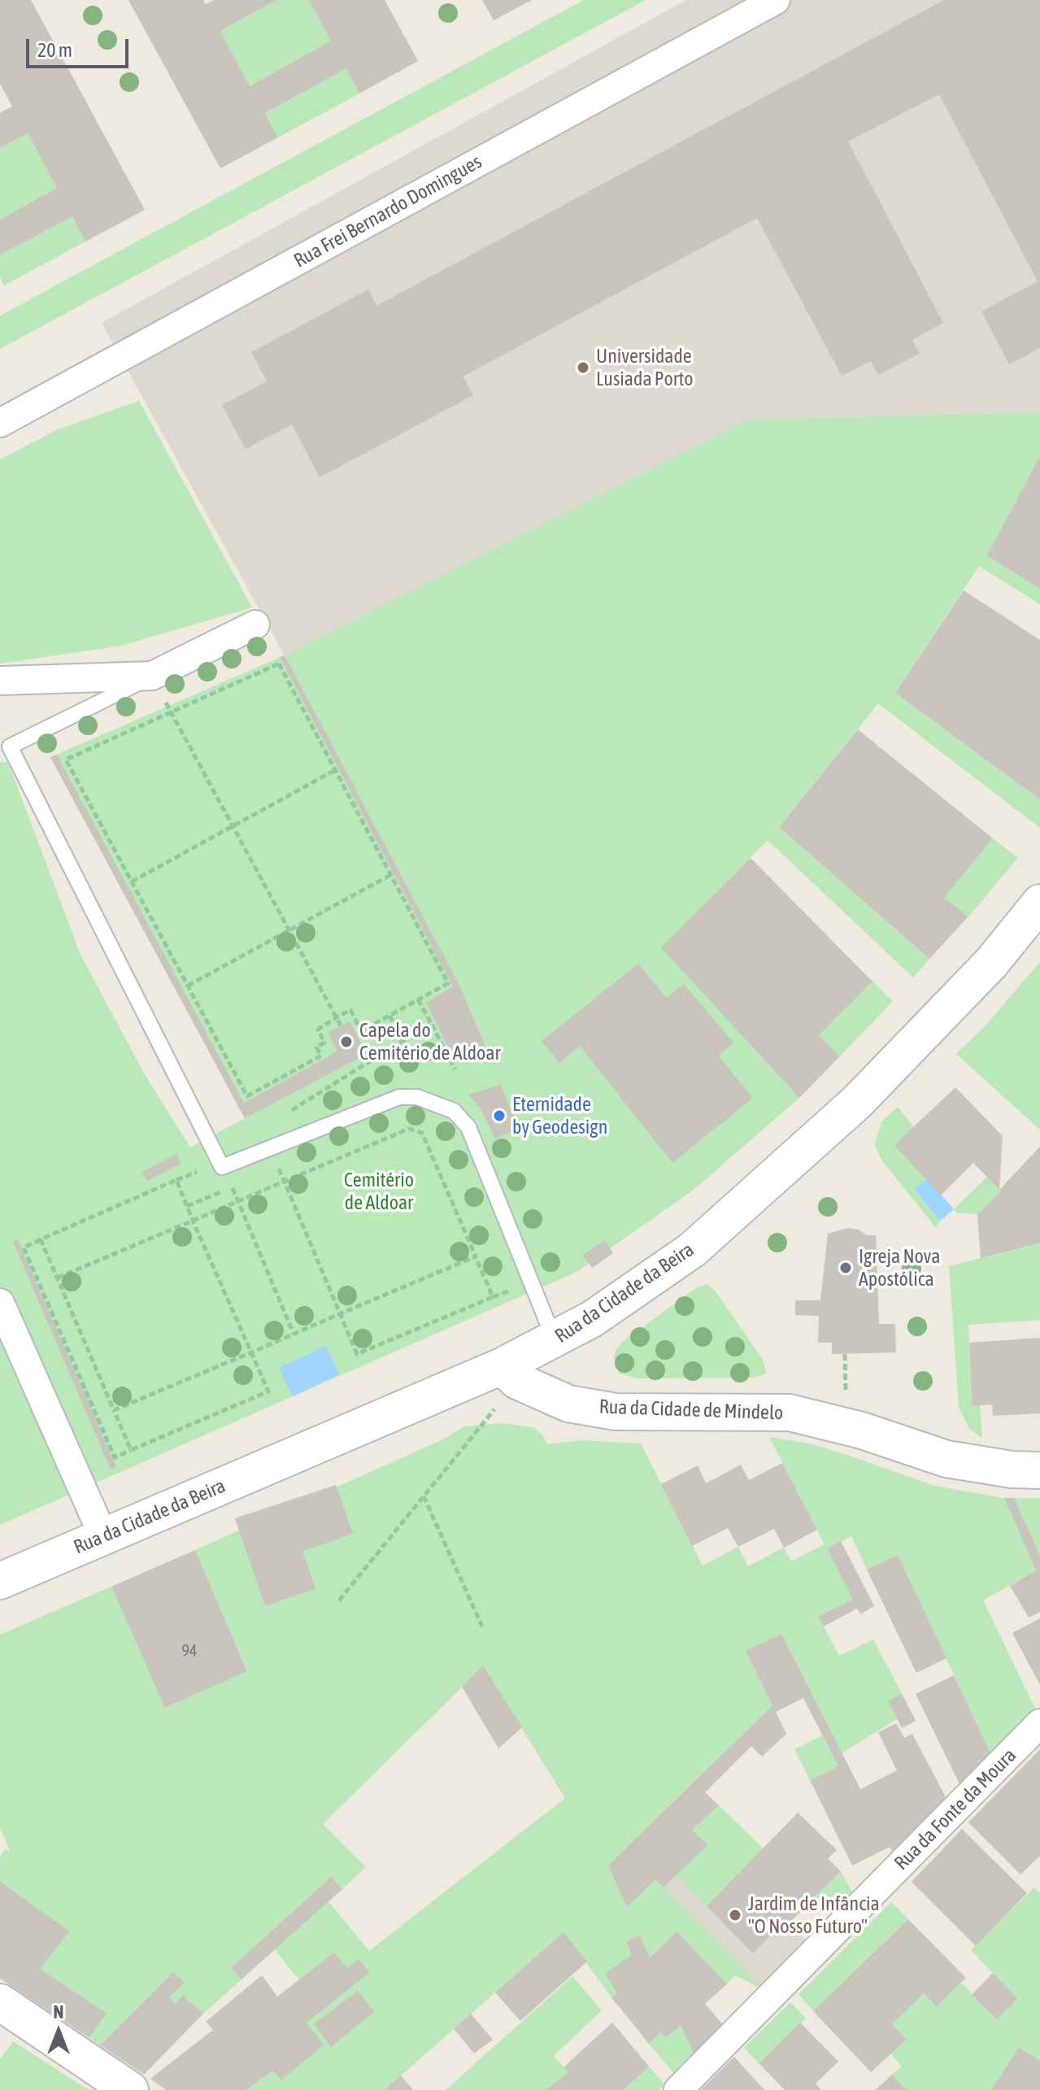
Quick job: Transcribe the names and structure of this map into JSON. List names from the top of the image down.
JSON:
{
  "streets": {
    "street": [
      "Rua Frei Bernardo Domingues",
      "Rua da Cidade da Beira",
      "Rua da Cidade de Mindelo",
      "Rua da Fonte da Moura"
    ]
  },
  "crossings": [
    ["Rua da Cidade da Beira", "Rua da Cidade de Mindelo"]
  ],
  "parks": ["Cemitério de Aldoar"],
  "places": [
    "Universidade Lusiada Porto",
    "Capela do Cemitério de Aldoar",
    "Eternidade by Geodesign",
    "Igreja Nova Apostólica",
    "Jardim de Infância \"O Nosso Futuro\""
  ],
  "house_numbers": ["94"],
  "scale_bar": "20 m",
  "north": "top"
}
